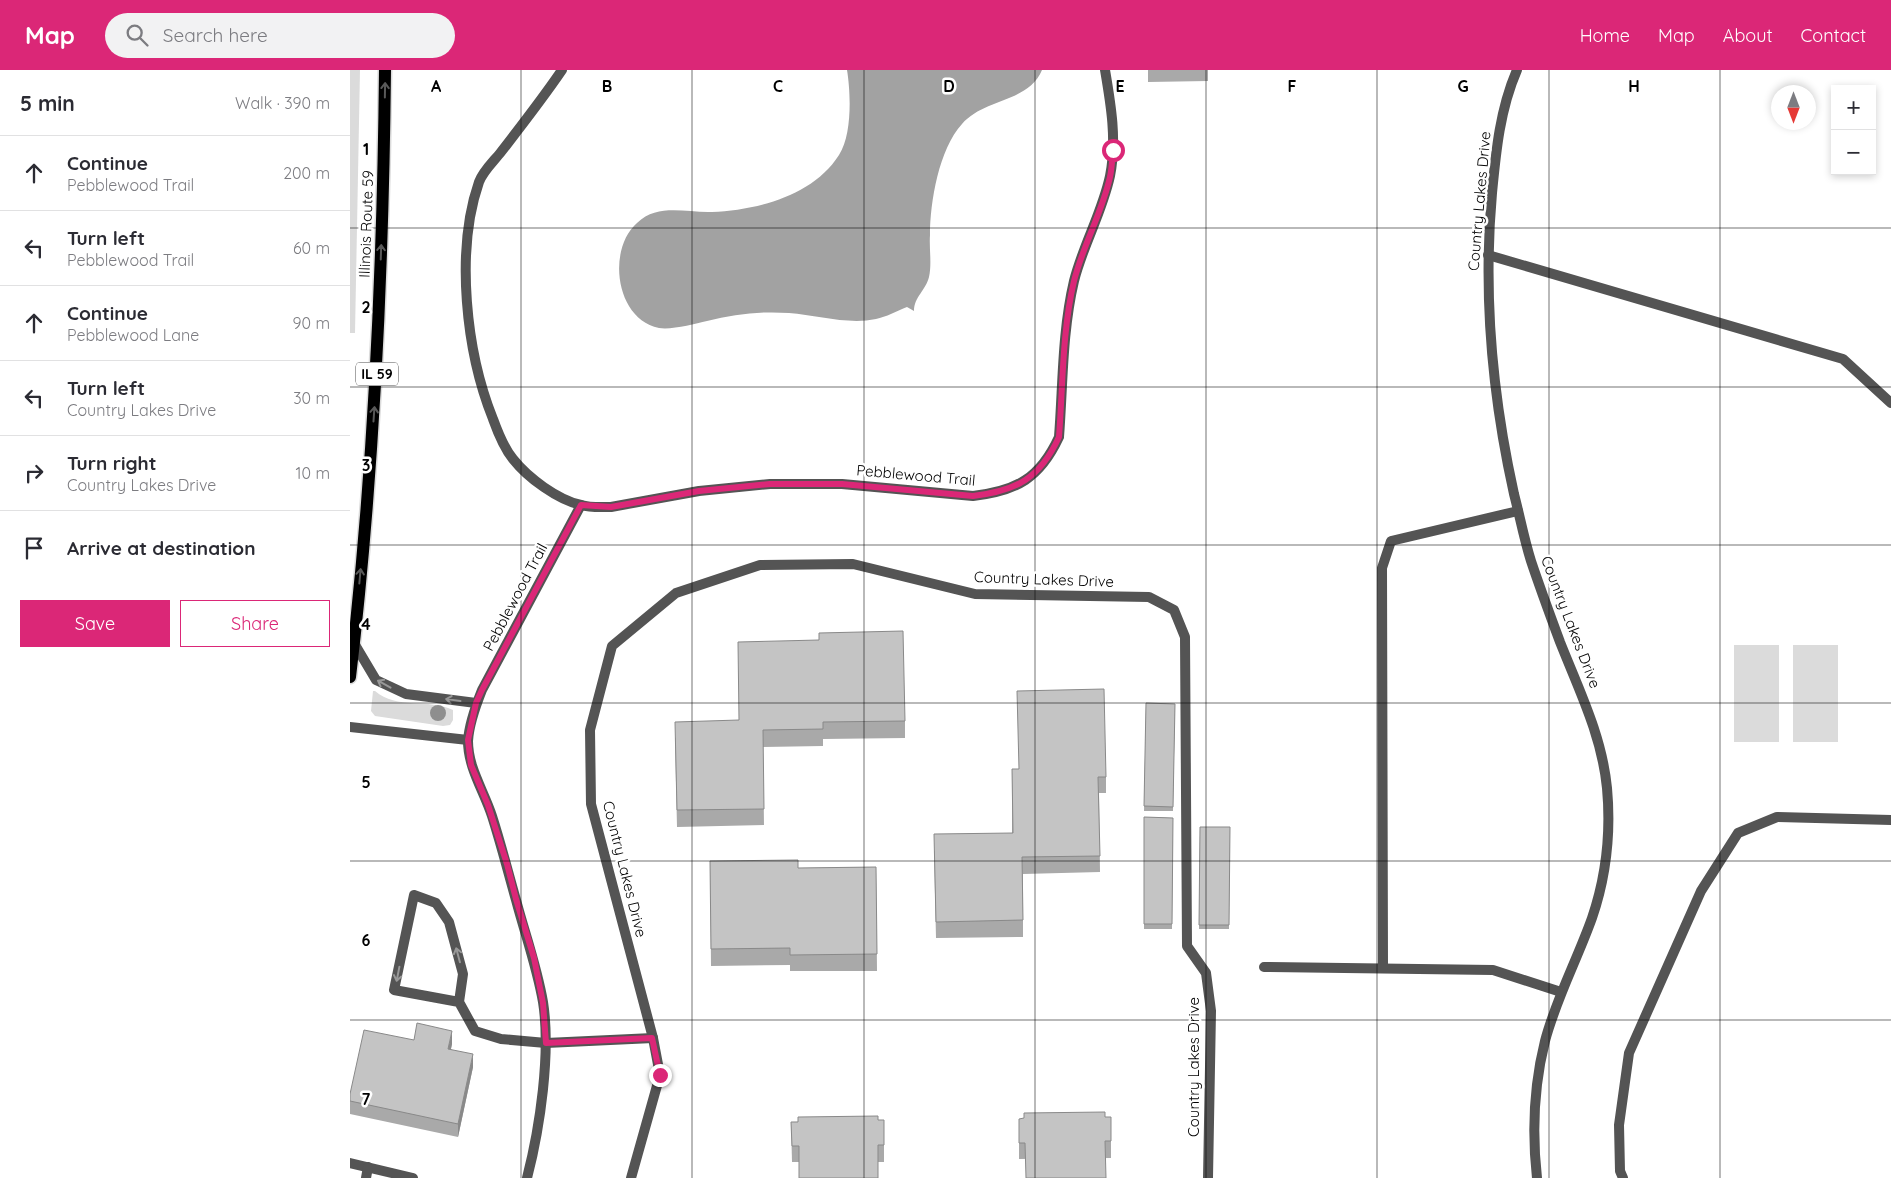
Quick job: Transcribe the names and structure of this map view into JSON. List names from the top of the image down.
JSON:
{
  "streets": {
    "main road": ["Illinois Route 59", "IL 59"],
    "street": ["Country Lakes Drive", "Pebblewood Trail"]
  },
  "one_way": ["Illinois Route 59"],
  "north": "bottom",
  "page": {
    "header": "Map",
    "search": "Search here",
    "nav": [
      "Home",
      "Map",
      "About",
      "Contact"
    ],
    "heading": ["5 min", "Walk · 390 m"],
    "map_buttons": ["+", "−"],
    "list": [
      ["Continue", "Pebblewood Trail", "200 m"],
      ["Turn left", "Pebblewood Trail", "60 m"],
      ["Continue", "Pebblewood Lane", "90 m"],
      ["Turn left", "Country Lakes Drive", "30 m"],
      ["Turn right", "Country Lakes Drive", "10 m"],
      "Arrive at destination"
    ],
    "buttons": ["Save", "Share"]
  },
  "grid": {
    "columns": [
      "A",
      "B",
      "C",
      "D",
      "E",
      "F",
      "G",
      "H"
    ],
    "rows": [
      "1",
      "2",
      "3",
      "4",
      "5",
      "6",
      "7"
    ]
  }
}
